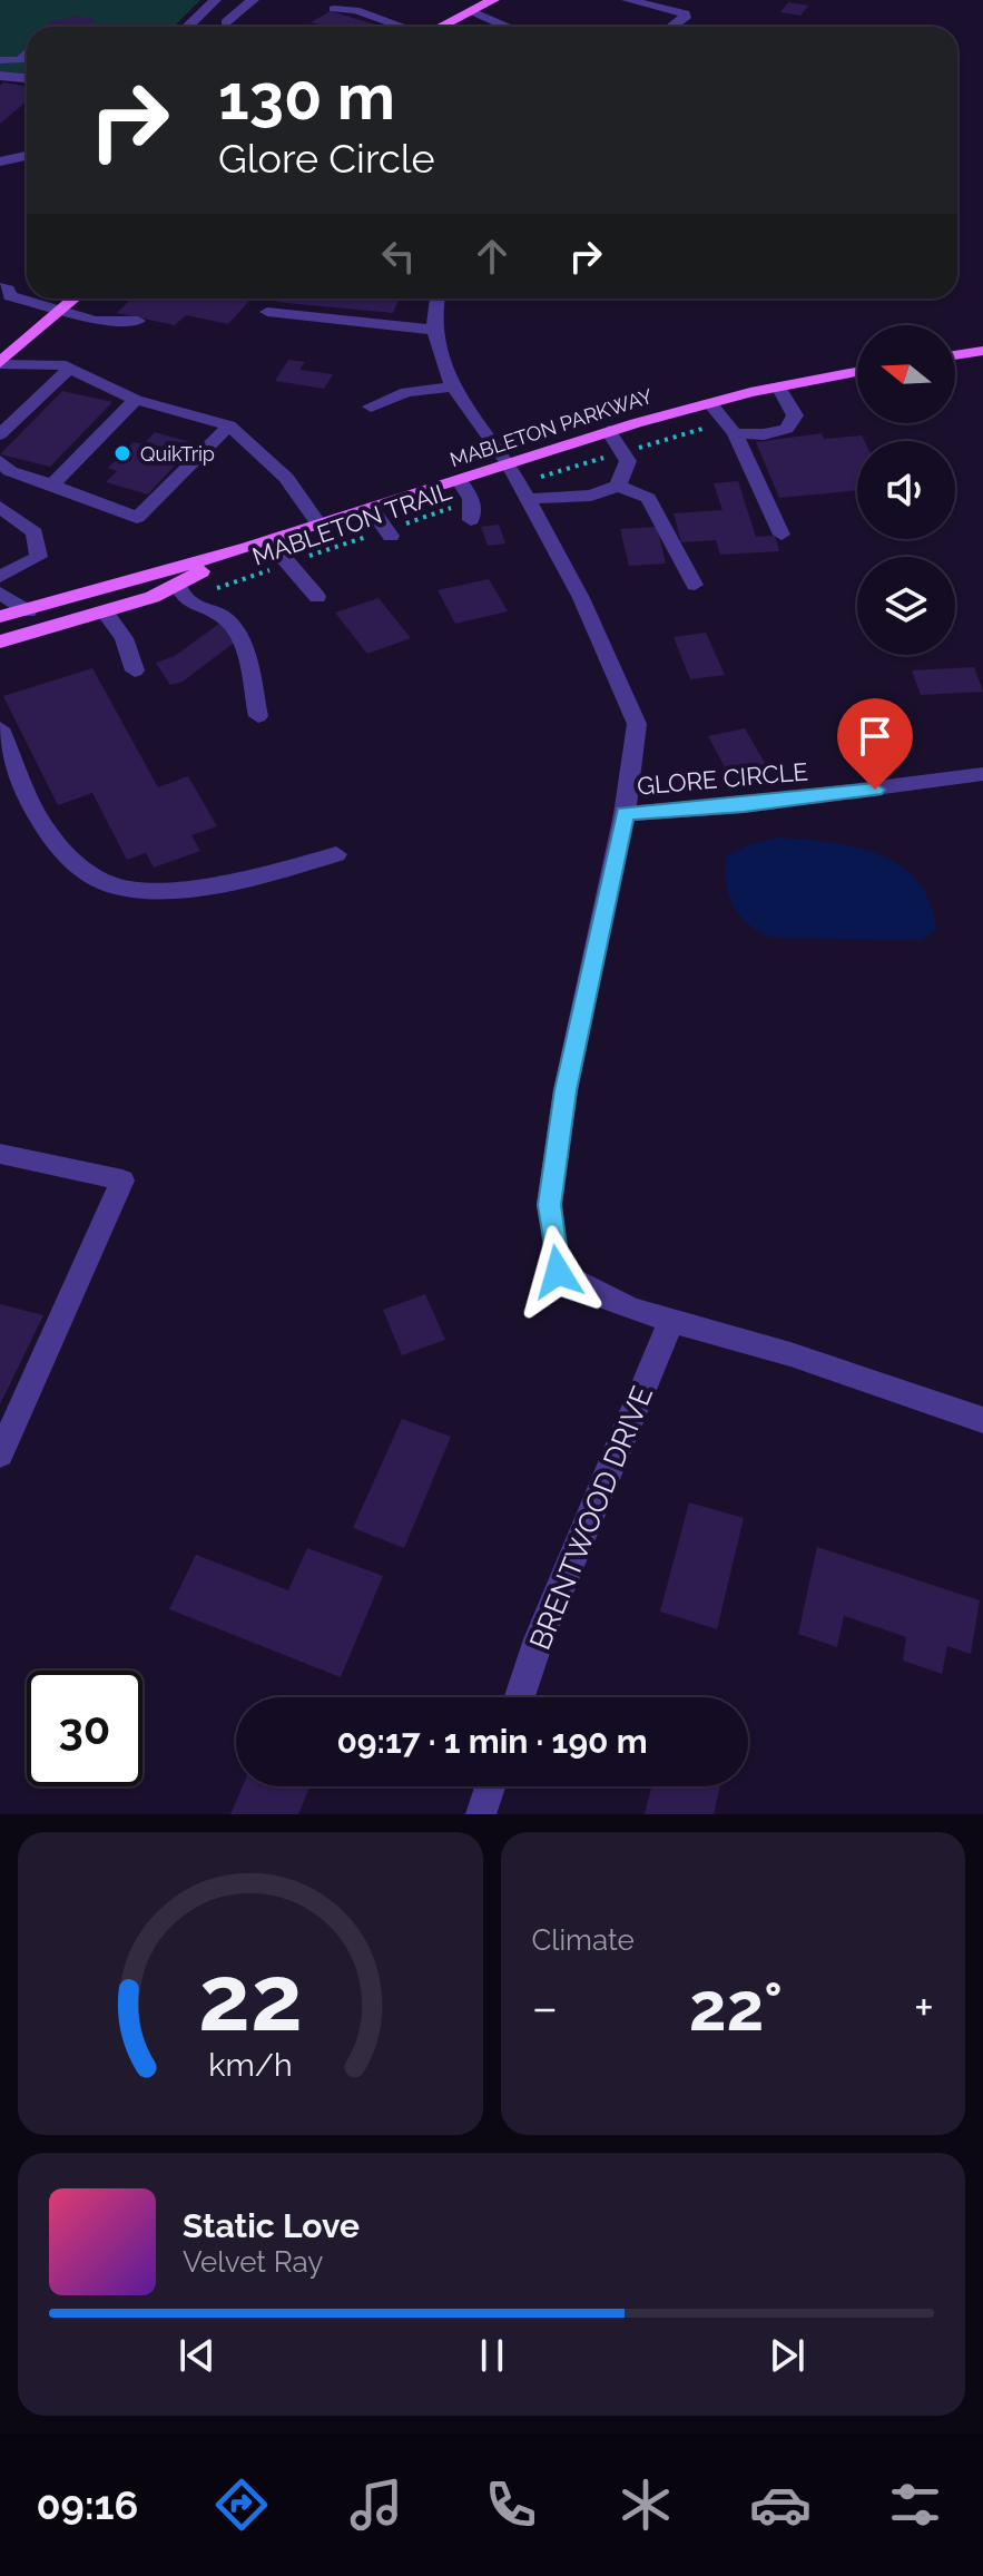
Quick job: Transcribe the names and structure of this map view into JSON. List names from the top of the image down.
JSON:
{
  "streets": {
    "main road": ["MABLETON PARKWAY"],
    "street": ["GLORE CIRCLE", "BRENTWOOD DRIVE"],
    "path": ["MABLETON TRAIL"]
  },
  "crossings": [
    ["MABLETON PARKWAY", "MABLETON TRAIL"]
  ],
  "places": ["QuikTrip"],
  "north": "left",
  "page": {
    "turn": ["130 m", "Glore Circle"],
    "limit": "30",
    "trip": "09:17 · 1 min · 190 m",
    "tile": "Climate",
    "heat": ["−", "22°", "+"],
    "song": ["Static Love", "Velvet Ray"],
    "tabs": "09:16",
    "gauge": ["22", "km/h"]
  }
}
